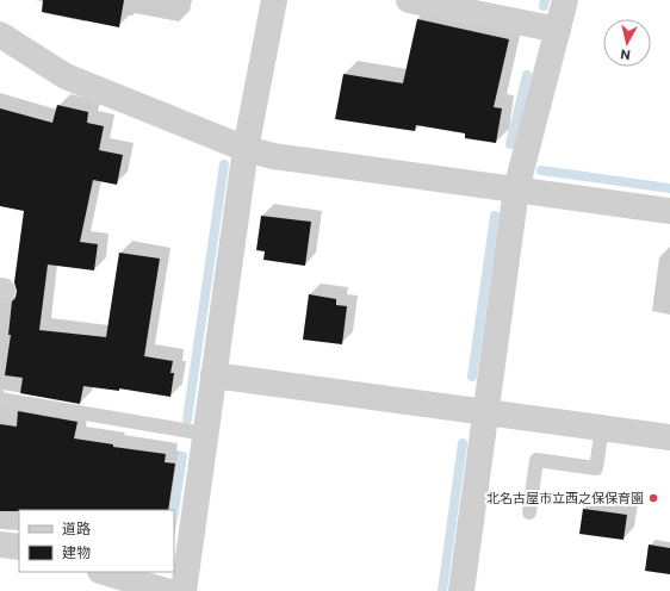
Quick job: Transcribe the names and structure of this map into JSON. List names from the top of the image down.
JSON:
{
  "places": ["北名古屋市立西之保保育園"],
  "legend": ["道路", "建物"],
  "north": "bottom"
}
